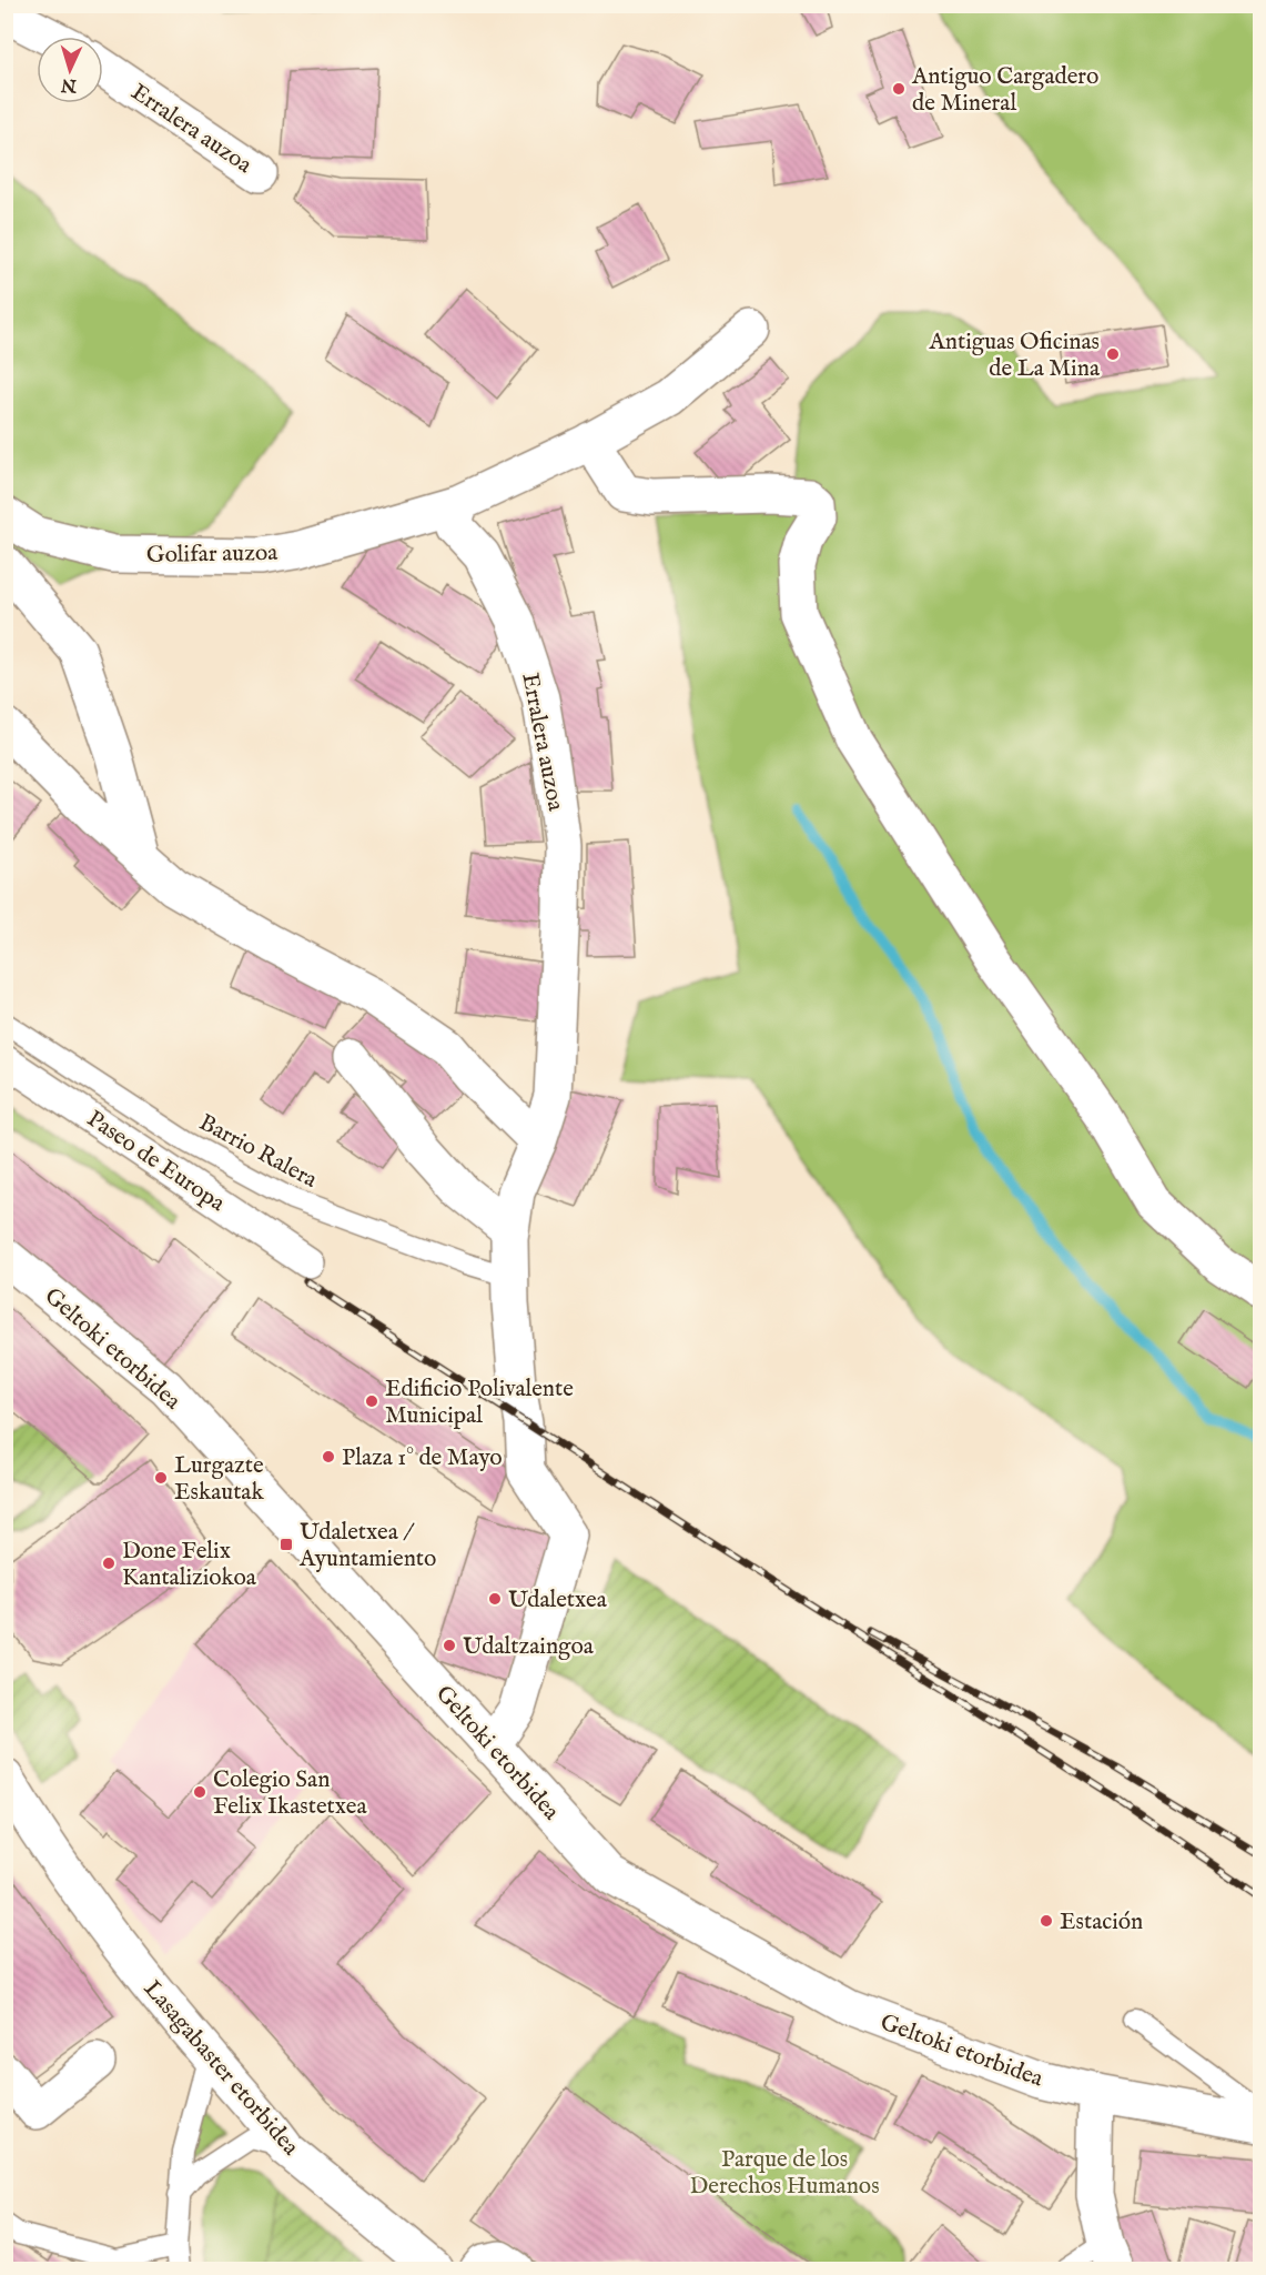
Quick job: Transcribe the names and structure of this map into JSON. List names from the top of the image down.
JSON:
{
  "streets": {
    "street": [
      "Erralera auzoa",
      "Golifar auzoa",
      "Paseo de Europa",
      "Geltoki etorbidea",
      "Lasagabaster etorbidea"
    ],
    "lane": ["Barrio Ralera"]
  },
  "crossings": [
    ["Erralera auzoa", "Golifar auzoa"],
    ["Erralera auzoa", "Barrio Ralera"],
    ["Erralera auzoa", "Geltoki etorbidea"]
  ],
  "parks": ["Parque de los Derechos Humanos"],
  "places": {
    "other": [
      "Antiguo Cargadero de Mineral",
      "Antiguas Oficinas de La Mina",
      "Edificio Polivalente Municipal",
      "Plaza 1° de Mayo",
      "Lurgazte Eskautak",
      "Done Felix Kantaliziokoa",
      "Udaletxea",
      "Udaltzaingoa",
      "Colegio San Felix Ikastetxea",
      "Estación"
    ],
    "transit": ["Udaletxea / Ayuntamiento"]
  },
  "north": "bottom"
}
